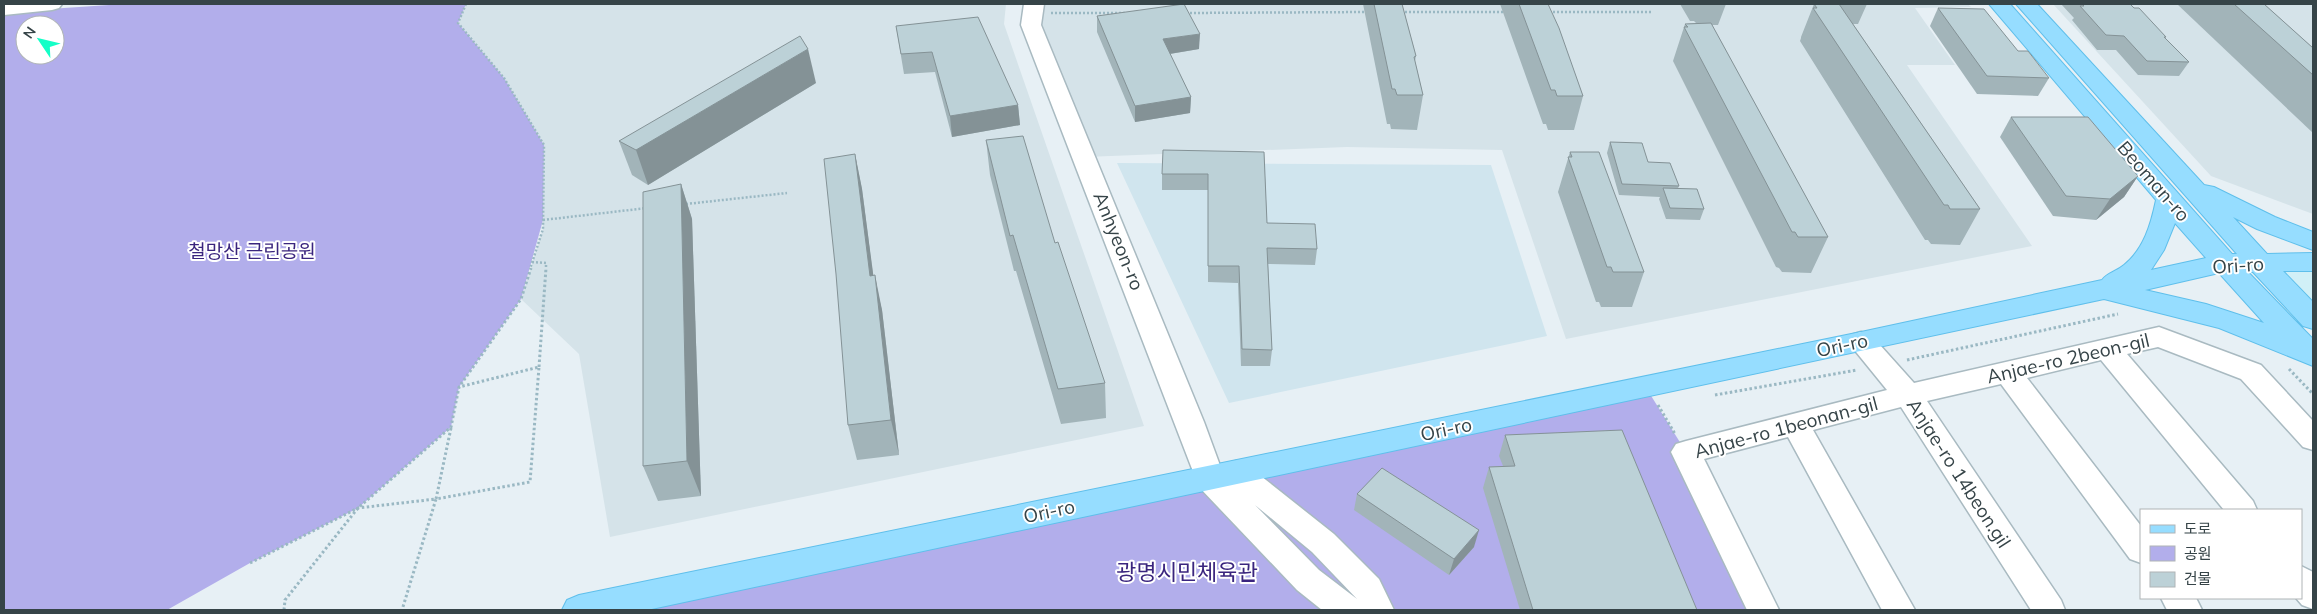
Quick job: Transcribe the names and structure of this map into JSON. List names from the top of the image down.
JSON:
{
  "streets": {
    "main road": ["Beoman-ro", "Ori-ro"],
    "street": [
      "Anhyeon-ro",
      "Anjae-ro 2beon-gil",
      "Anjae-ro 1beonan-gil",
      "Anjae-ro 14beon.gil"
    ]
  },
  "crossings": [
    ["Beoman-ro", "Ori-ro"],
    ["Anhyeon-ro", "Ori-ro"],
    ["Ori-ro", "Anjae-ro 14beon.gil"],
    ["Anjae-ro 2beon-gil", "Anjae-ro 1beonan-gil"],
    ["Anjae-ro 2beon-gil", "Anjae-ro 14beon.gil"],
    ["Anjae-ro 1beonan-gil", "Anjae-ro 14beon.gil"]
  ],
  "parks": ["철망산 근린공원", "광명시민체육관"],
  "legend": ["도로", "공원", "건물"],
  "north": "top left"
}
